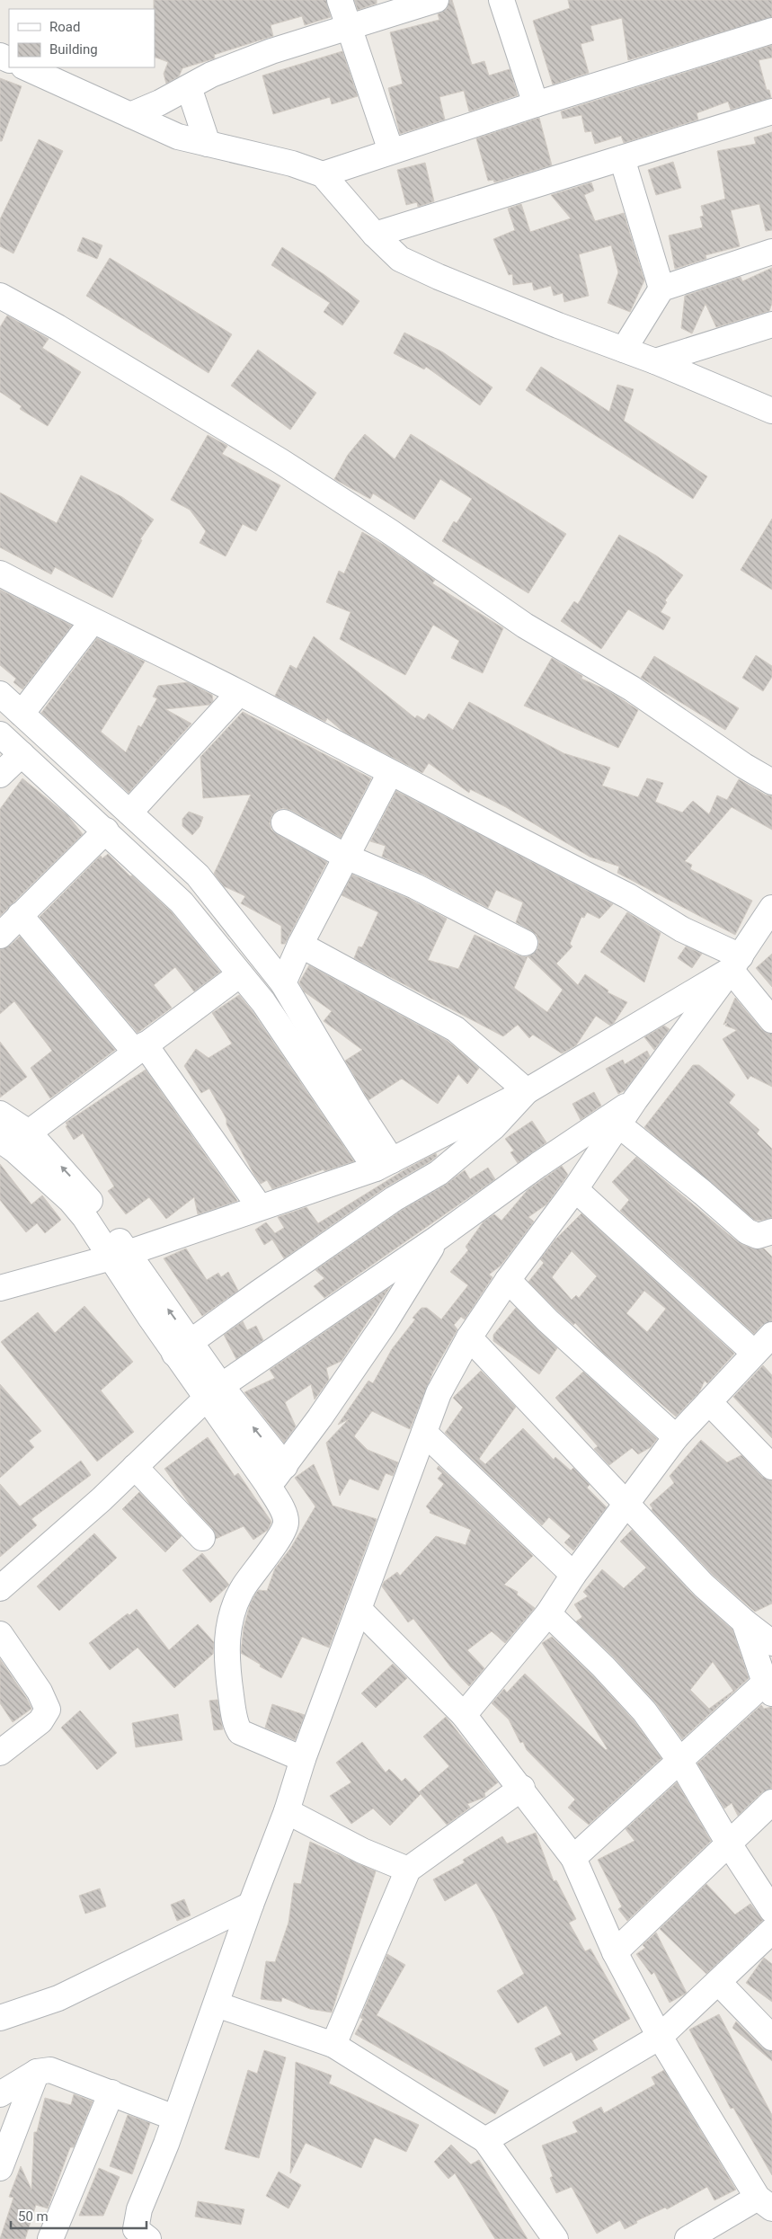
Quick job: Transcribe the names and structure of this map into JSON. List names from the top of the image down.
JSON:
{
  "legend": ["Road", "Building"],
  "scale_bar": "50 m"
}
